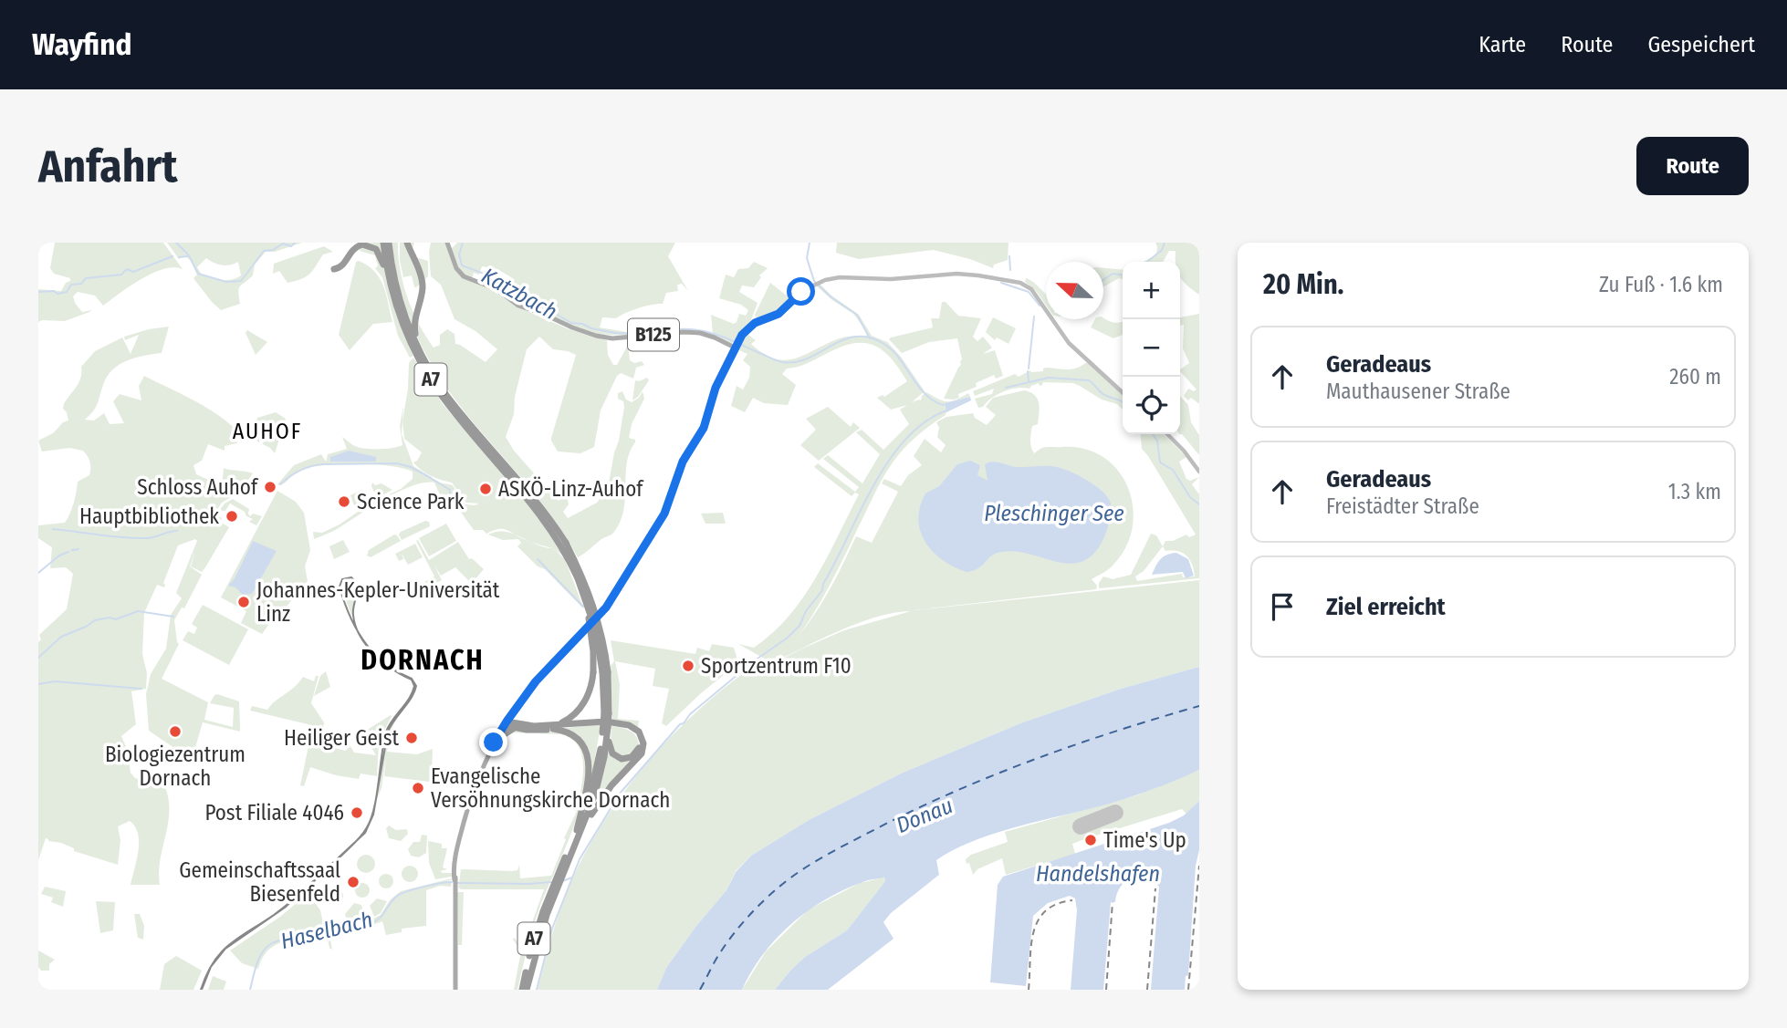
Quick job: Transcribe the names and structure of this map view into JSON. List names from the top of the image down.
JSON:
{
  "streets": {
    "highway": ["A7"],
    "main road": ["B125"]
  },
  "districts": ["AUHOF", "DORNACH"],
  "water": [
    "Katzbach",
    "Pleschinger See",
    "Donau",
    "Handelshafen",
    "Haselbach"
  ],
  "places": [
    "Schloss Auhof",
    "ASKÖ-Linz-Auhof",
    "Science Park",
    "Hauptbibliothek",
    "Johannes-Kepler-Universität Linz",
    "Sportzentrum F10",
    "Biologiezentrum Dornach",
    "Heiliger Geist",
    "Evangelische Versöhnungskirche Dornach",
    "Post Filiale 4046",
    "Time's Up",
    "Gemeinschaftssaal Biesenfeld"
  ],
  "north": "left",
  "page": {
    "header": "Wayfind",
    "nav": ["Karte", "Route", "Gespeichert"],
    "buttons": "Route",
    "title": "Anfahrt",
    "heading": ["20 Min.", "Zu Fuß · 1.6 km"],
    "map_buttons": ["+", "−"],
    "list": [
      ["Geradeaus", "Mauthausener Straße", "260 m"],
      ["Geradeaus", "Freistädter Straße", "1.3 km"],
      "Ziel erreicht"
    ]
  }
}
